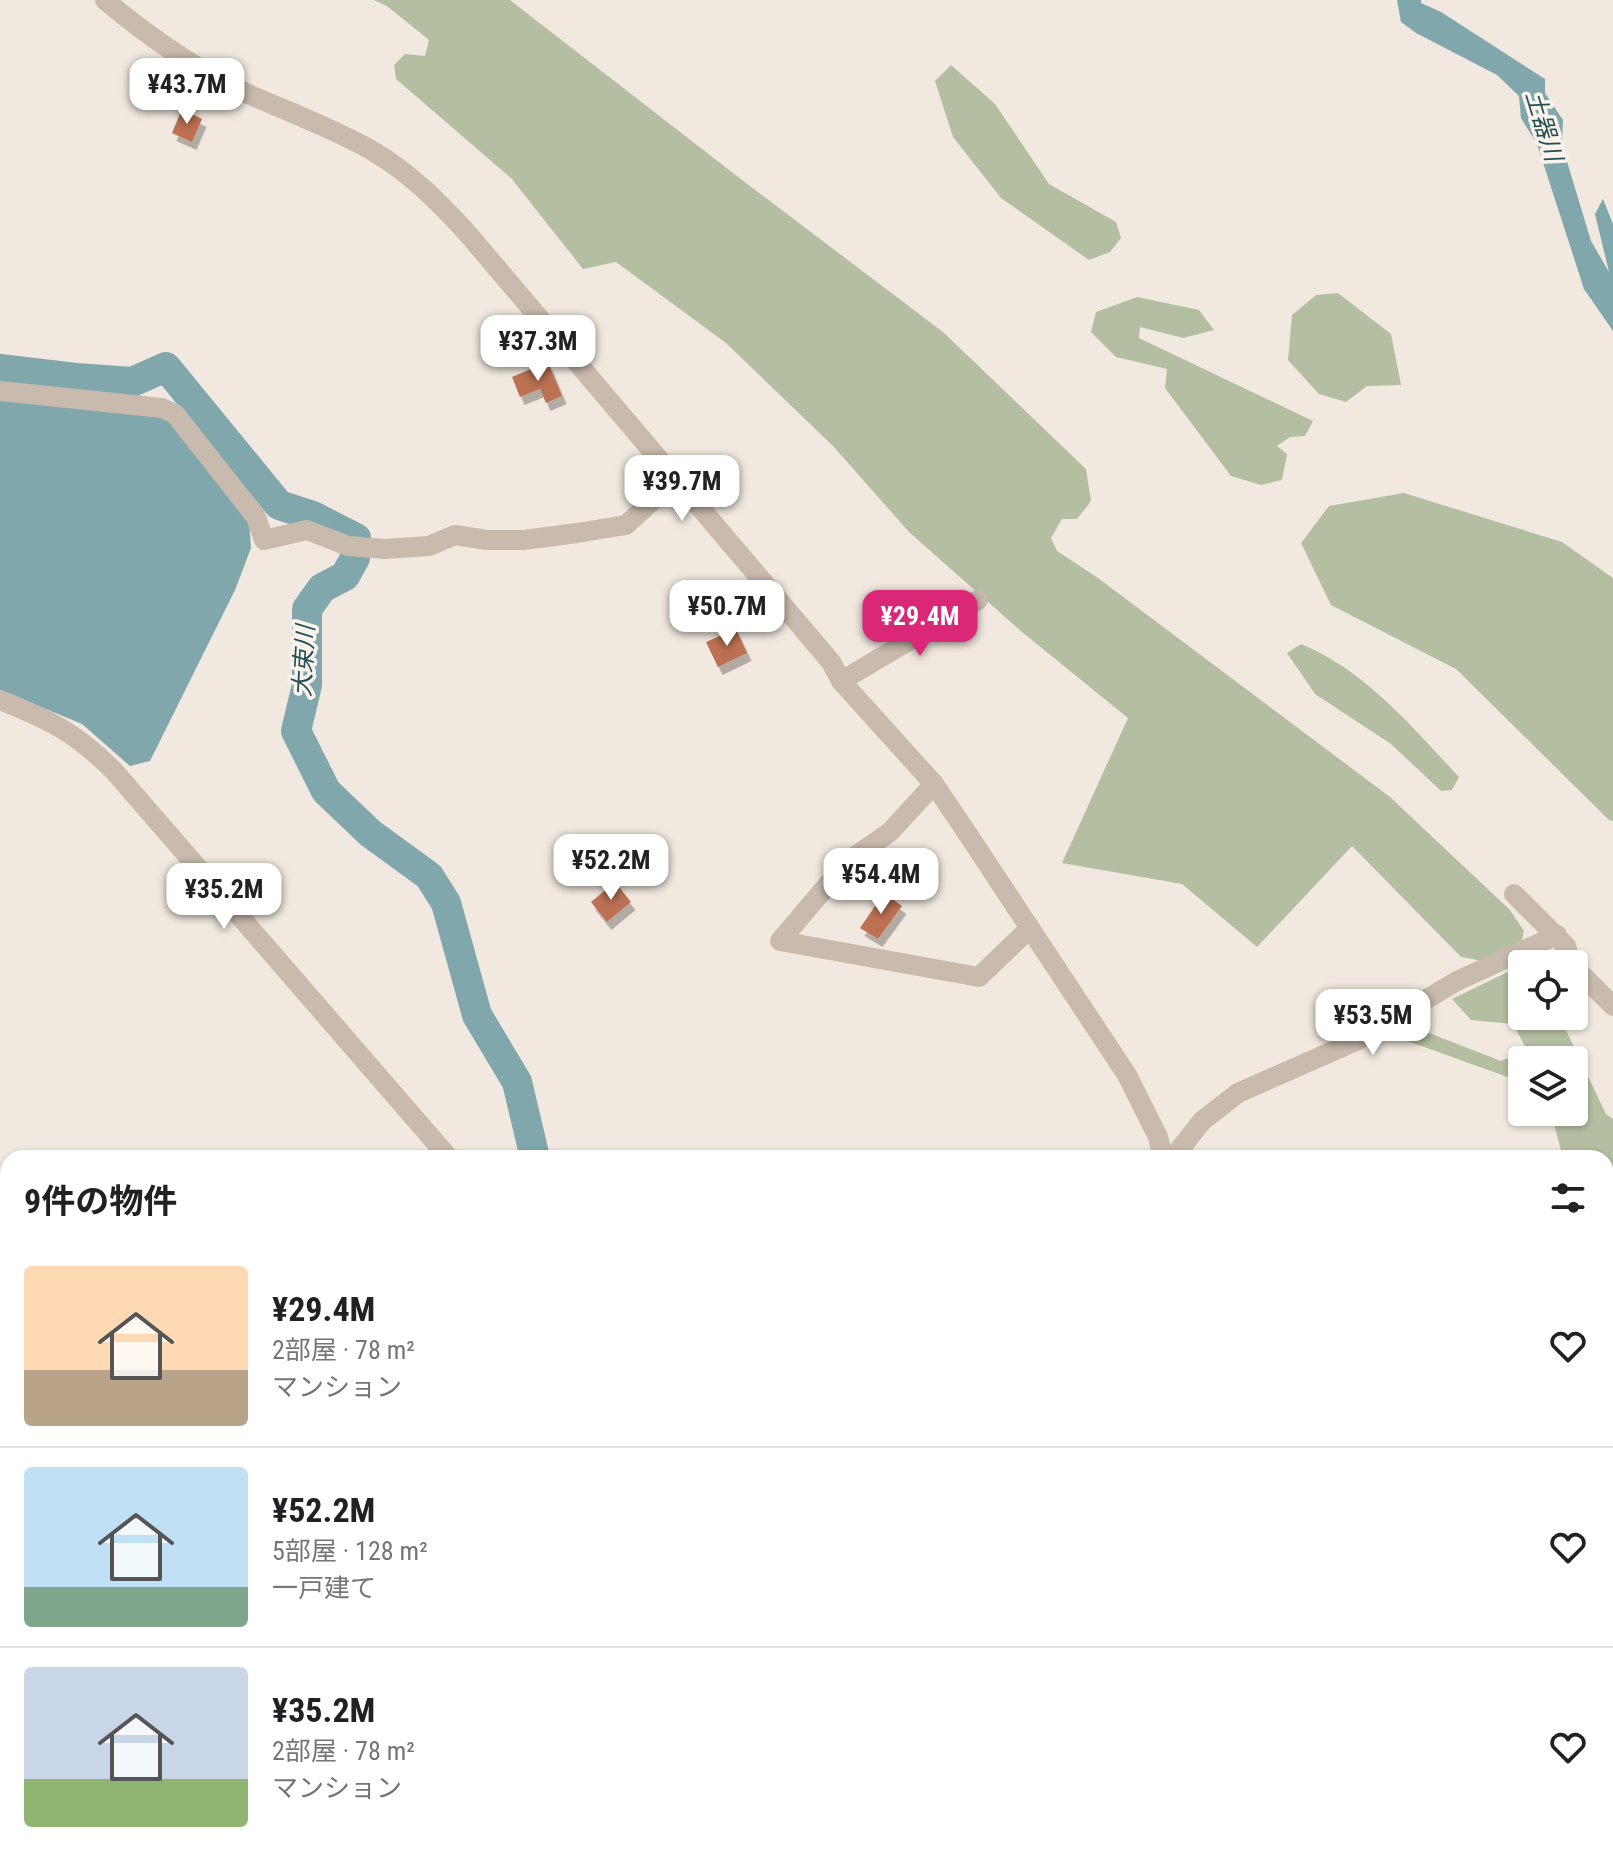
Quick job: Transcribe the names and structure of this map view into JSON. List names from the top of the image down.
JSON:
{
  "water": ["土器川", "大束川"],
  "page": {
    "price": [
      "¥43.7M",
      "¥37.3M",
      "¥39.7M",
      "¥50.7M",
      "¥29.4M",
      "¥52.2M",
      "¥54.4M",
      "¥35.2M",
      "¥53.5M"
    ],
    "heading": "9件の物件",
    "list": [
      {
        "name": "¥29.4M",
        "note": "2部屋 · 78 m² · マンション"
      },
      {
        "name": "¥52.2M",
        "note": "5部屋 · 128 m² · 一戸建て"
      },
      {
        "name": "¥35.2M",
        "note": "2部屋 · 78 m² · マンション"
      }
    ]
  }
}
